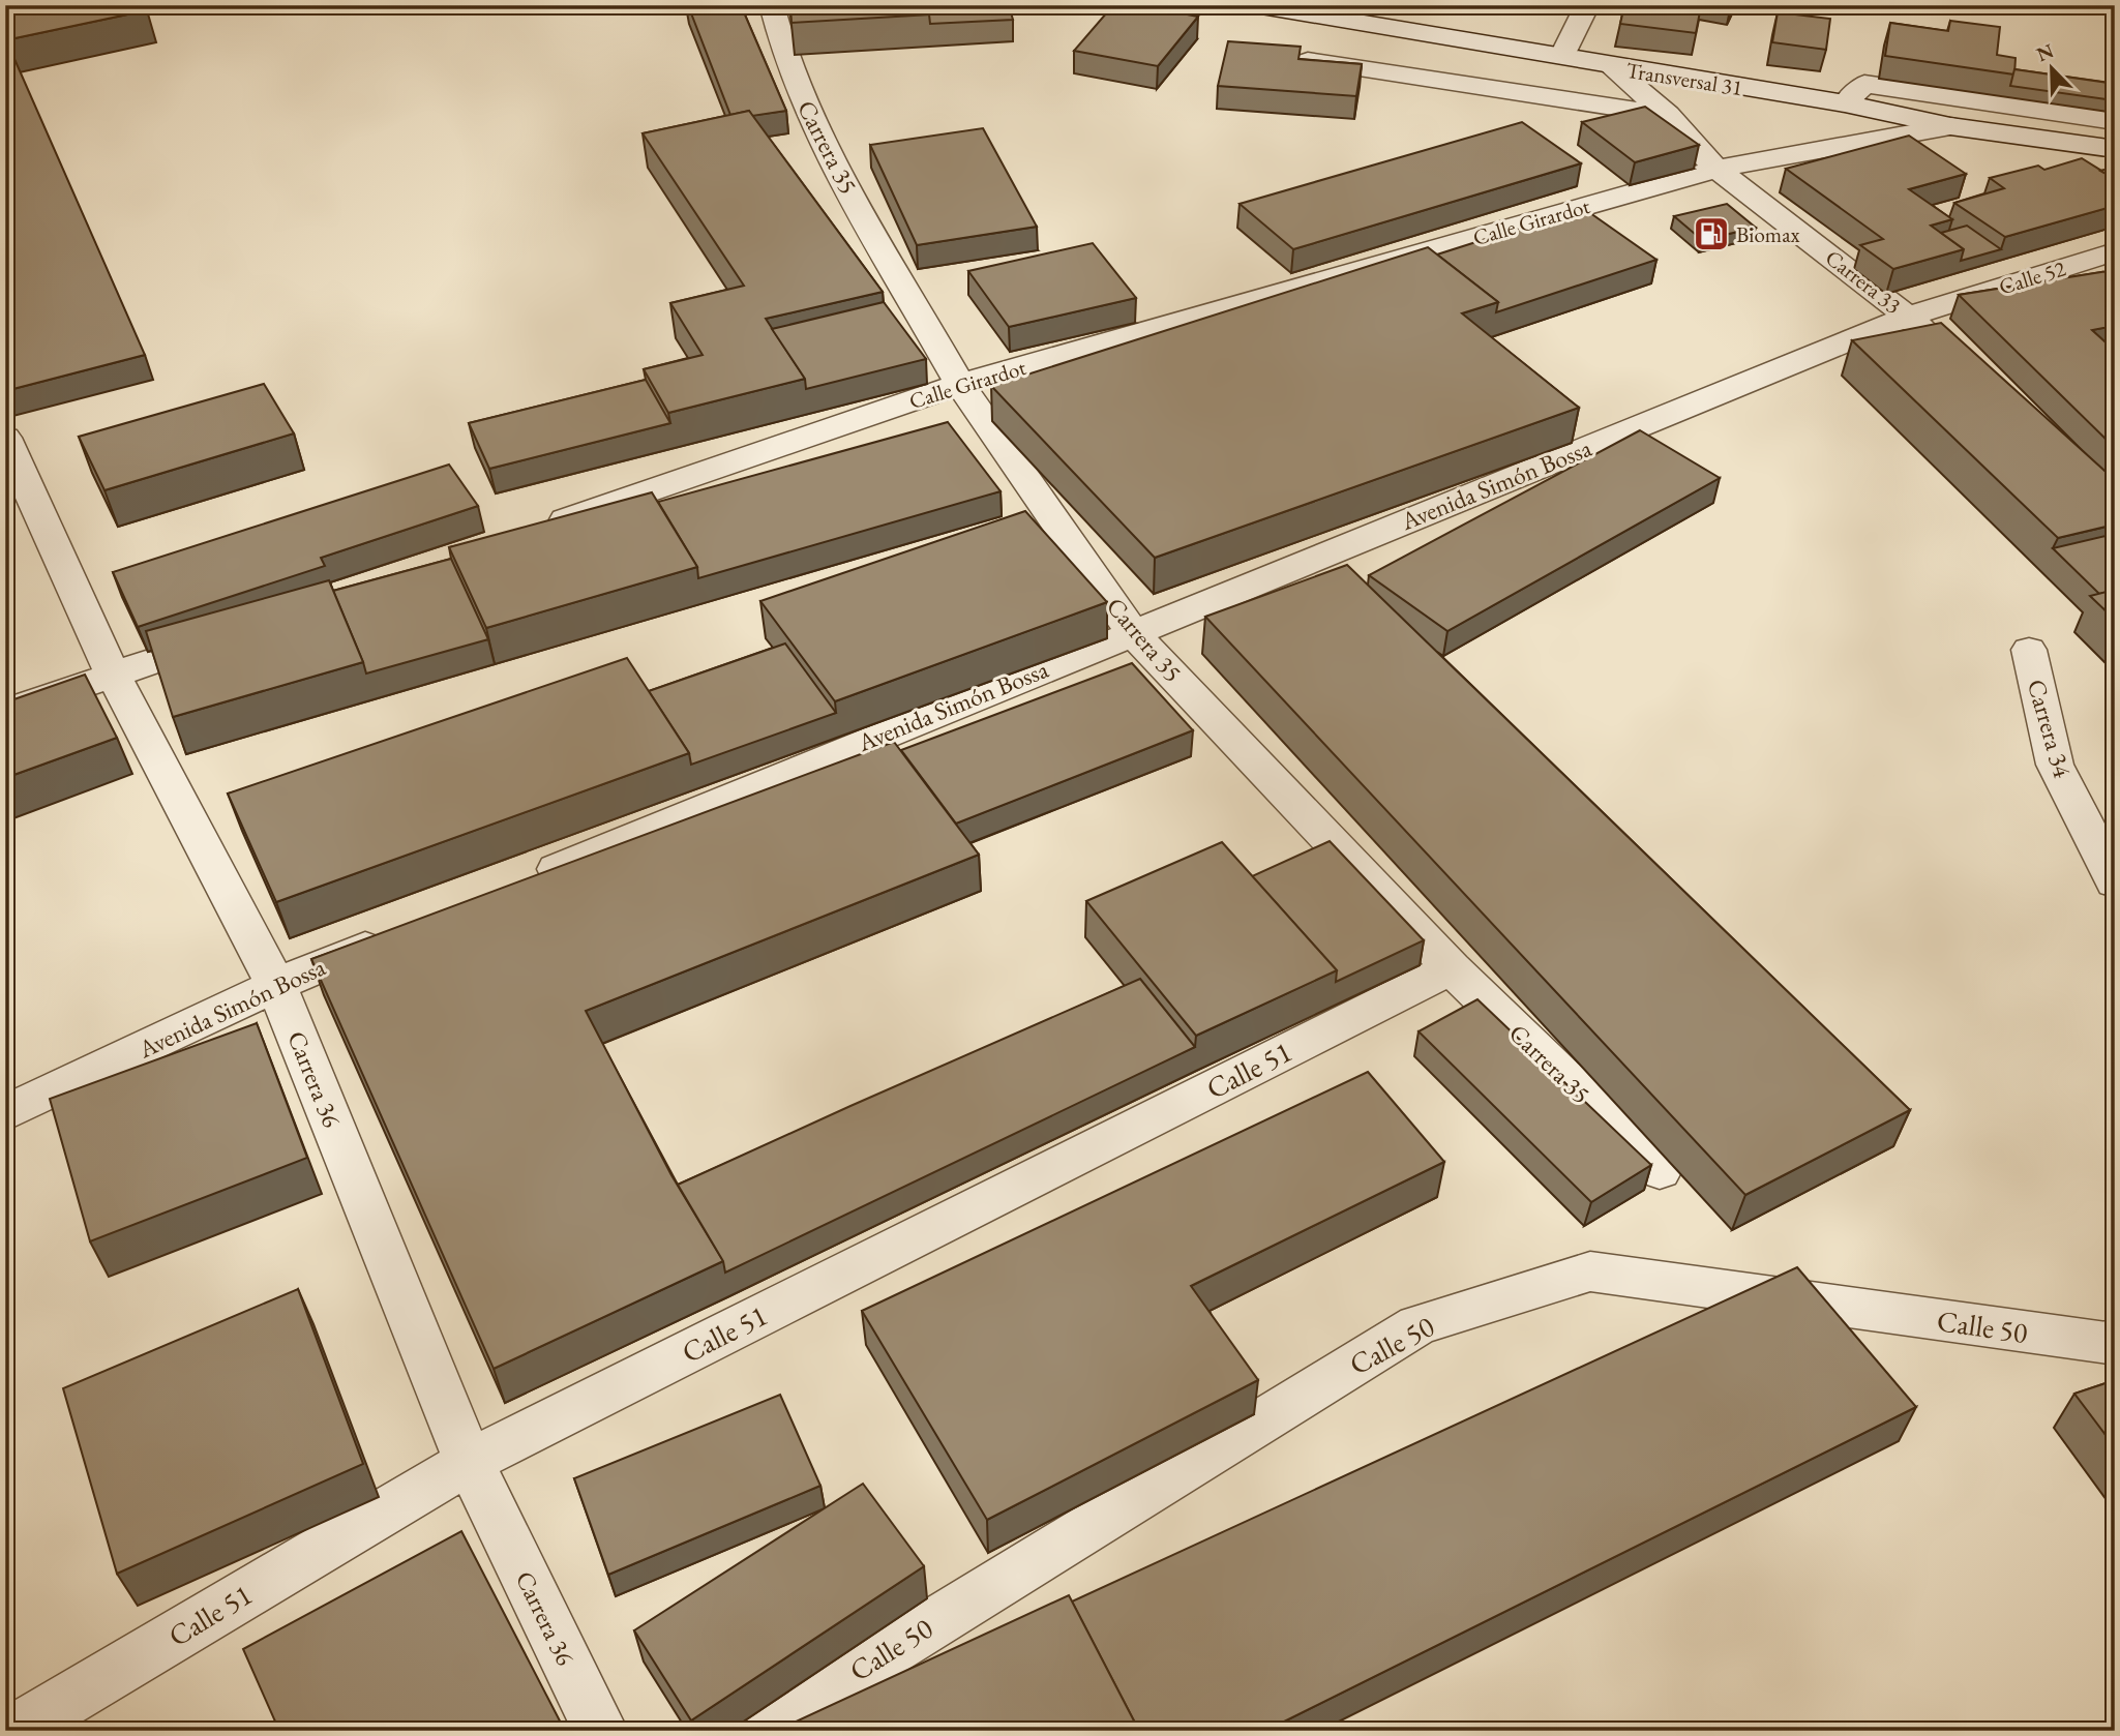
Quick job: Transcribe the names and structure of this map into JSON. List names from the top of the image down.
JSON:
{
  "streets": {
    "street": [
      "Transversal 31",
      "Carrera 35",
      "Calle Girardot",
      "Calle 52",
      "Carrera 33",
      "Avenida Simón Bossa",
      "Carrera 34",
      "Calle 51",
      "Carrera 36",
      "Calle 50"
    ]
  },
  "crossings": [
    ["Transversal 31", "Calle Girardot"],
    ["Transversal 31", "Carrera 33"],
    ["Carrera 35", "Calle Girardot"],
    ["Carrera 35", "Avenida Simón Bossa"],
    ["Carrera 35", "Calle 51"],
    ["Calle Girardot", "Carrera 33"],
    ["Calle 52", "Carrera 33"],
    ["Calle 52", "Avenida Simón Bossa"],
    ["Carrera 33", "Avenida Simón Bossa"],
    ["Avenida Simón Bossa", "Carrera 36"],
    ["Calle 51", "Carrera 36"]
  ],
  "places": {
    "fuel station": ["Biomax"]
  },
  "north": "top left"
}
